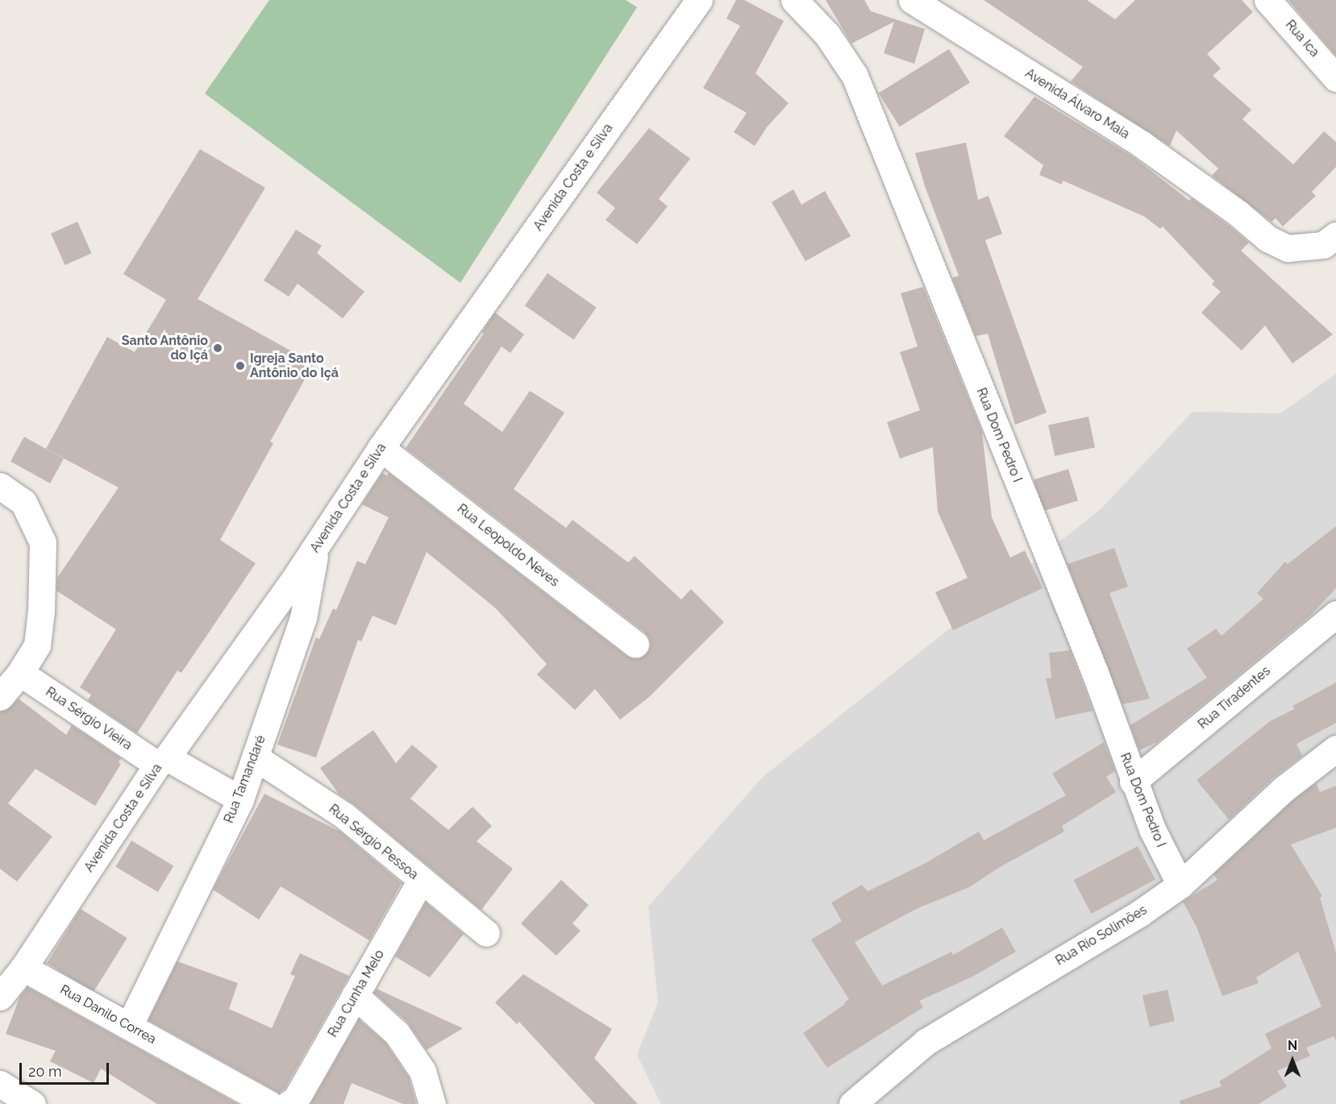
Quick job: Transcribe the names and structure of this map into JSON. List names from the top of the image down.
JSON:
{
  "streets": {
    "street": [
      "Rua Ica",
      "Avenida Álvaro Maia",
      "Avenida Costa e Silva",
      "Rua Dom Pedro I",
      "Rua Leopoldo Neves",
      "Rua Tiradentes",
      "Rua Sérgio Vieira",
      "Rua Tamandaré",
      "Rua Sérgio Pessoa",
      "Rua Rio Solimões",
      "Rua Cunha Melo",
      "Rua Danilo Correa"
    ]
  },
  "crossings": [
    ["Avenida Costa e Silva", "Rua Leopoldo Neves"],
    ["Avenida Costa e Silva", "Rua Sérgio Vieira"],
    ["Avenida Costa e Silva", "Rua Tamandaré"],
    ["Avenida Costa e Silva", "Rua Danilo Correa"],
    ["Rua Dom Pedro I", "Rua Tiradentes"],
    ["Rua Dom Pedro I", "Rua Rio Solimões"],
    ["Rua Tamandaré", "Rua Sérgio Pessoa"],
    ["Rua Tamandaré", "Rua Danilo Correa"],
    ["Rua Sérgio Pessoa", "Rua Cunha Melo"]
  ],
  "places": ["Santo Antônio do Içá", "Igreja Santo Antônio do Içá"],
  "scale_bar": "20 m",
  "north": "top"
}
